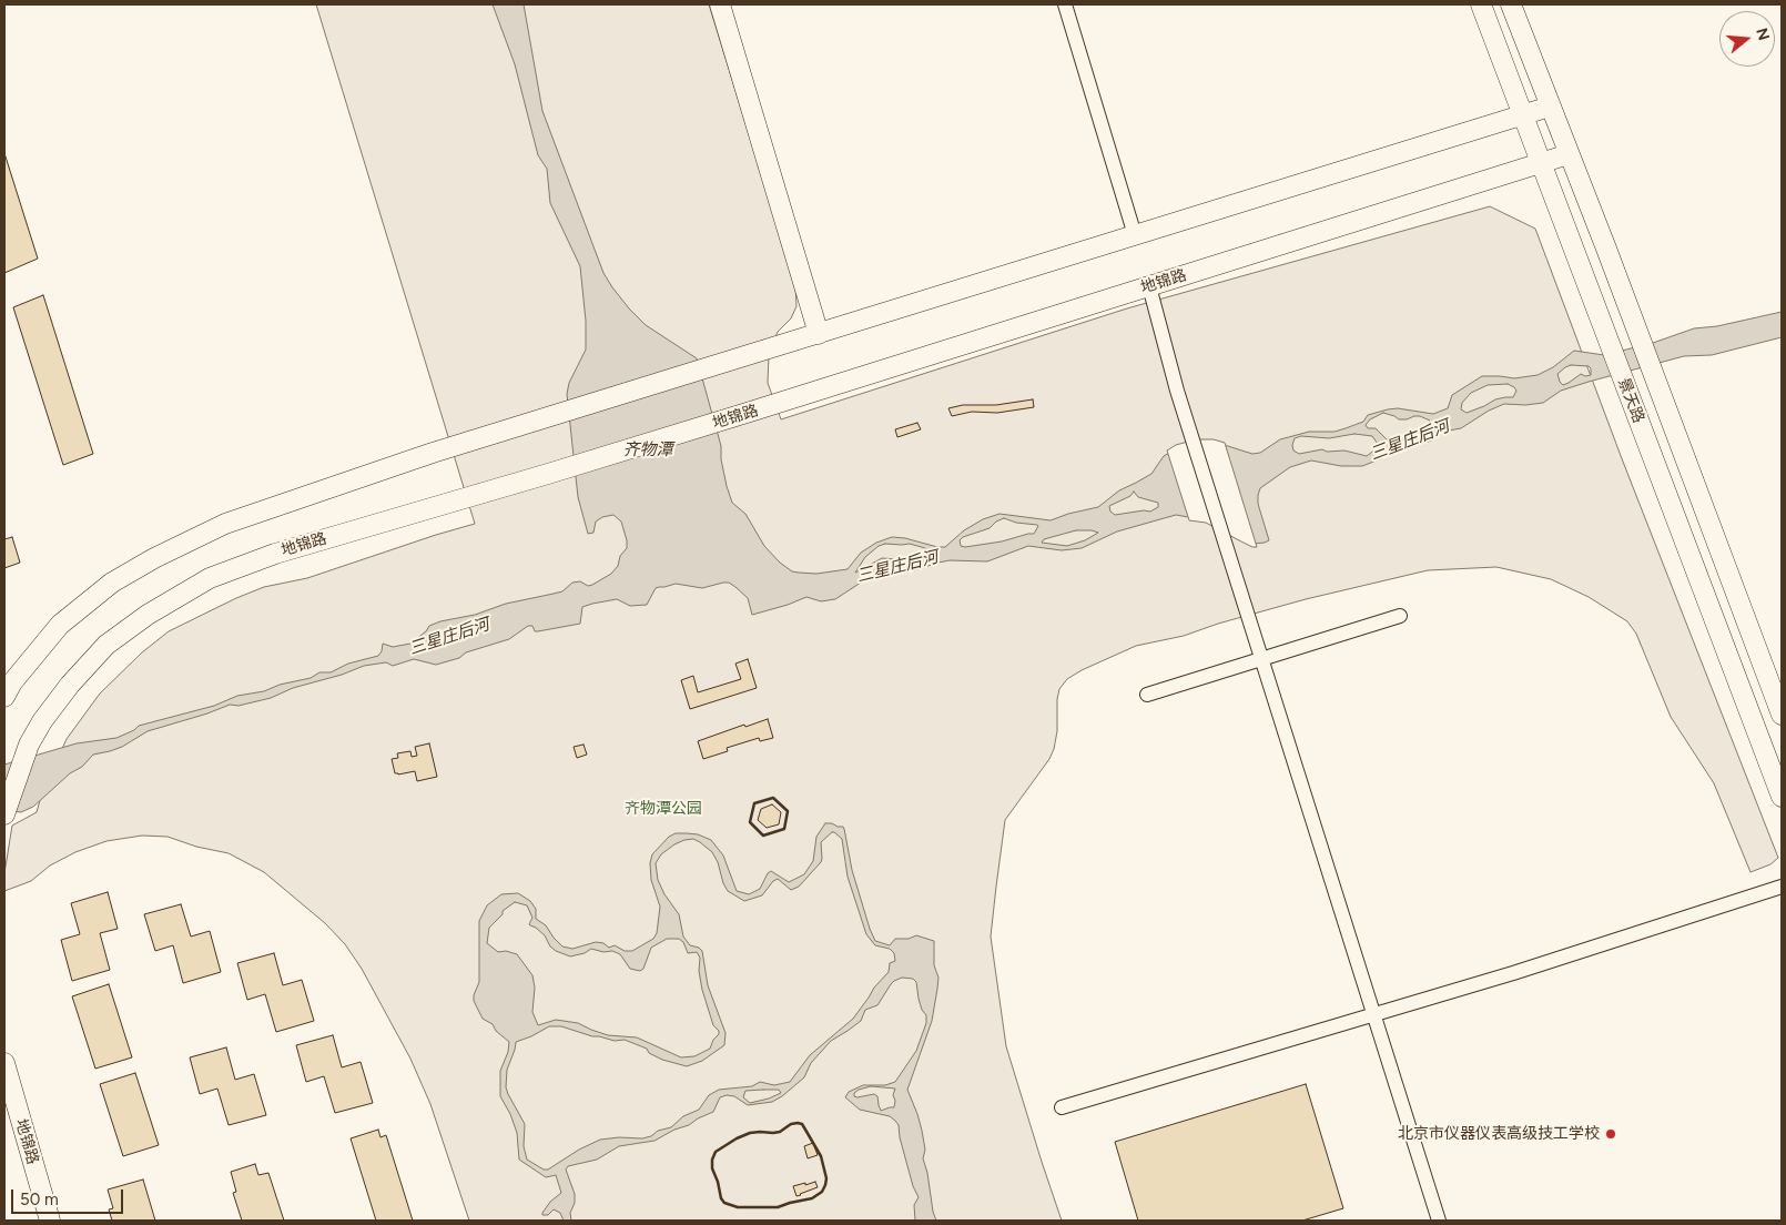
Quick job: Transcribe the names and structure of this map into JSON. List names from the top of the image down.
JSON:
{
  "streets": {
    "street": ["地锦路", "景天路"]
  },
  "crossings": [
    ["地锦路", "景天路"]
  ],
  "water": ["三星庄后河", "齐物潭"],
  "parks": ["齐物潭公园"],
  "places": ["北京市仪器仪表高级技工学校"],
  "scale_bar": "50 m",
  "north": "right"
}
